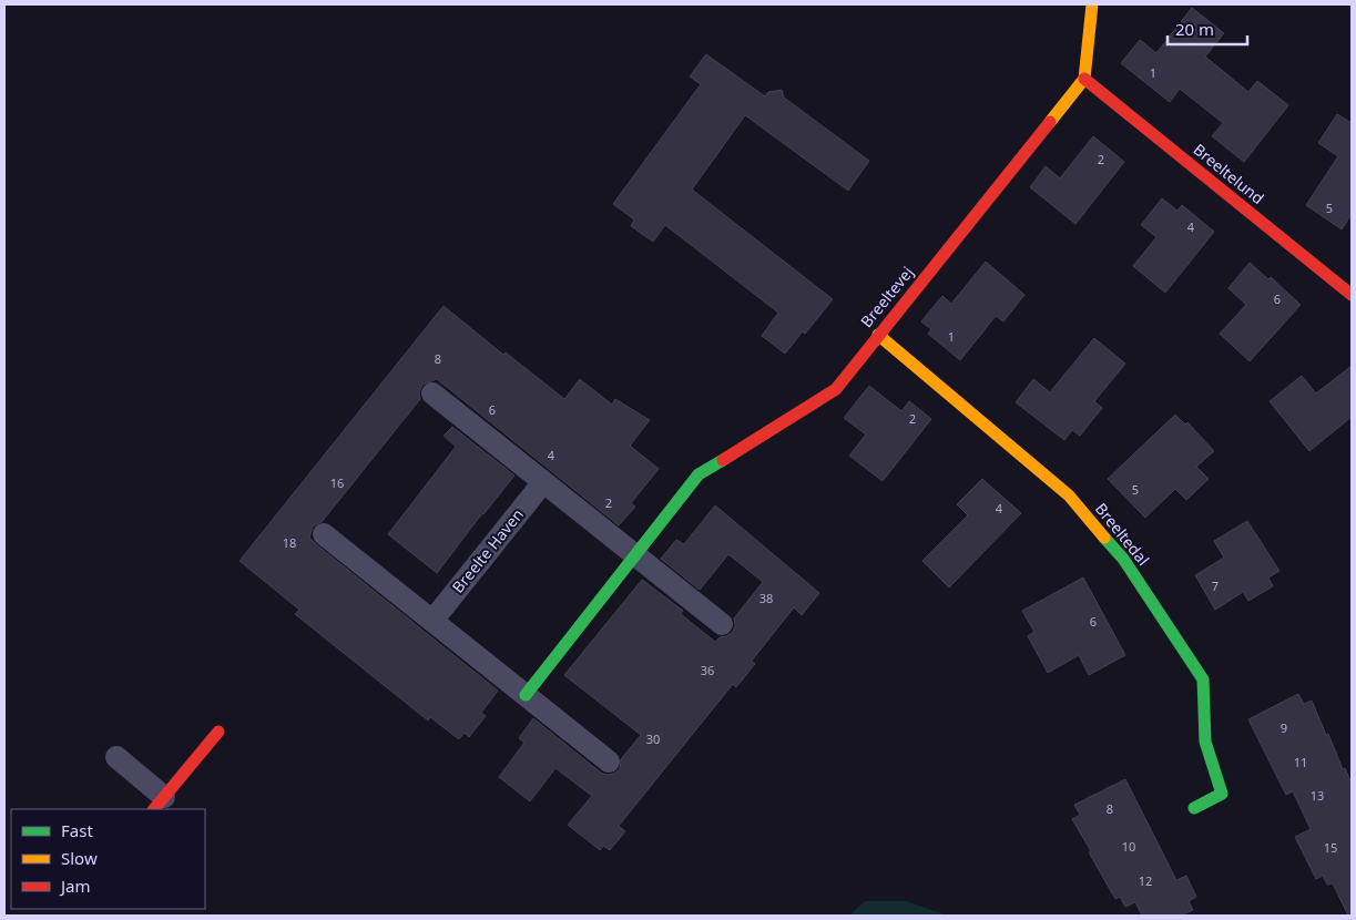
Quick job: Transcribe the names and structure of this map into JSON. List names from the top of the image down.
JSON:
{
  "streets": {
    "street": [
      "Breeltelund",
      "Breeltevej",
      "Breeltedal",
      "Breelte Haven"
    ]
  },
  "crossings": [
    ["Breeltelund", "Breeltevej"],
    ["Breeltevej", "Breeltedal"]
  ],
  "house_numbers": [
    "1",
    "2",
    "5",
    "4",
    "6",
    "1",
    "8",
    "6",
    "2",
    "4",
    "16",
    "5",
    "2",
    "4",
    "18",
    "7",
    "38",
    "6",
    "36",
    "9",
    "30",
    "11",
    "13",
    "8",
    "10",
    "15",
    "12"
  ],
  "legend": ["Fast", "Slow", "Jam"],
  "scale_bar": "20 m"
}
